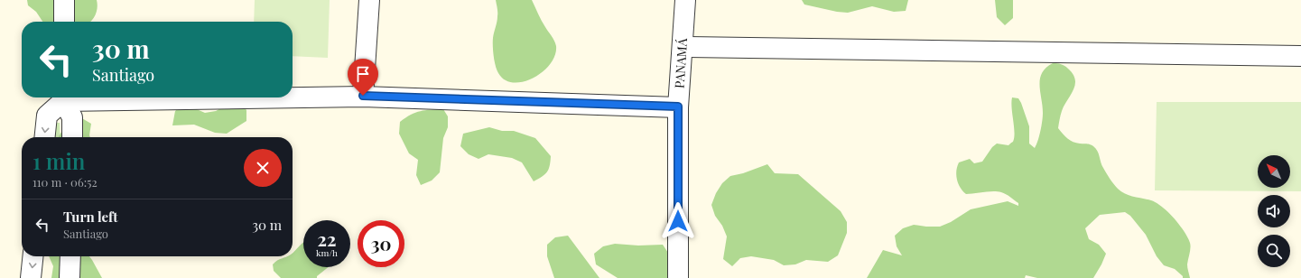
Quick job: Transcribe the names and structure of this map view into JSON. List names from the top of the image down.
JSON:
{
  "streets": {
    "street": ["PANAMÁ"]
  },
  "north": "top left",
  "page": {
    "turn": ["30 m", "Santiago"],
    "heading": ["1 min", "110 m · 06:52"],
    "list": [
      {
        "name": "Turn left",
        "note": "Santiago",
        "value": "30 m"
      }
    ],
    "speed": "22 km/h",
    "limit": "30"
  }
}
